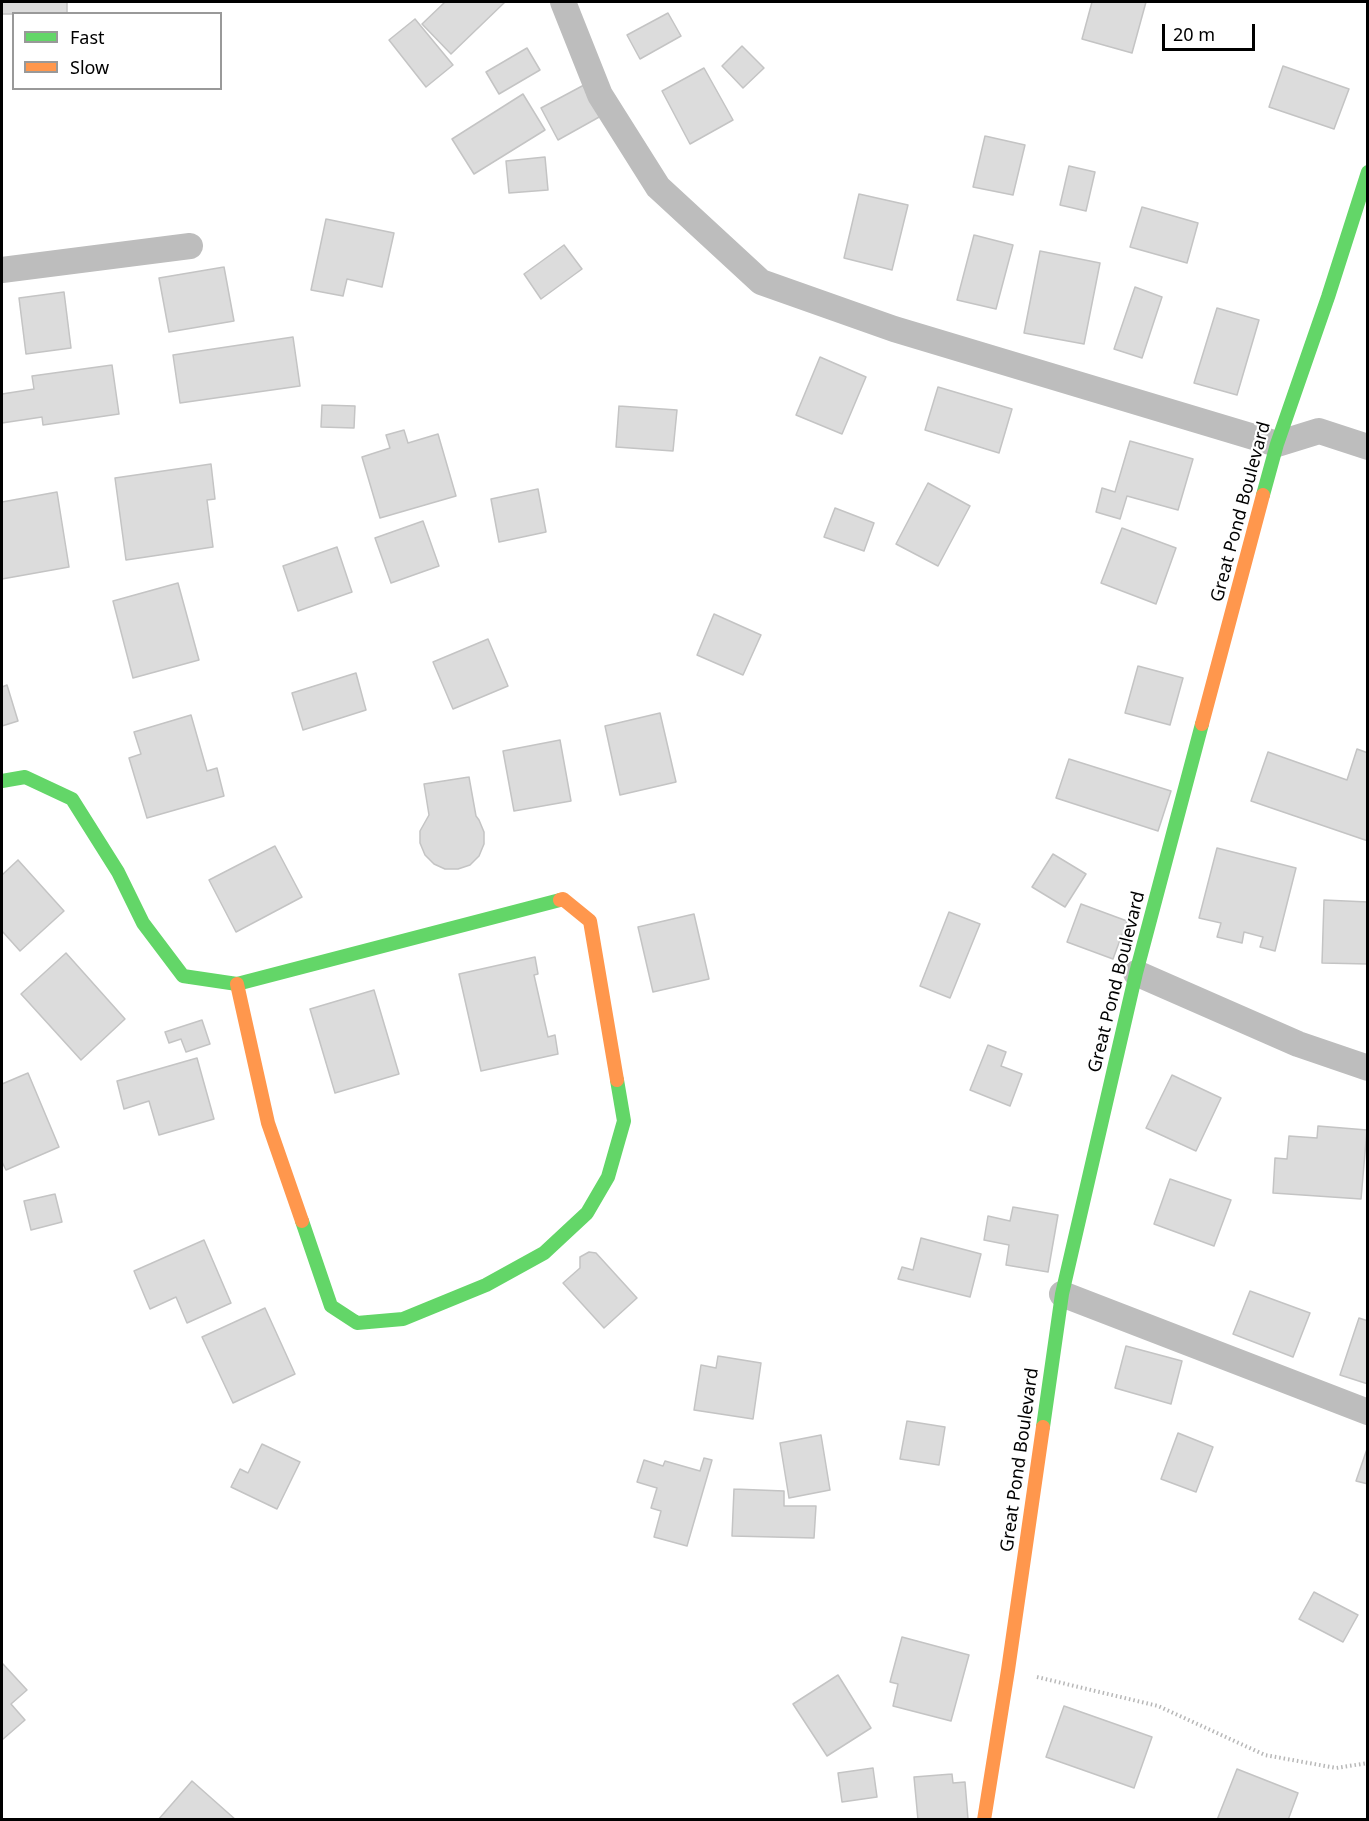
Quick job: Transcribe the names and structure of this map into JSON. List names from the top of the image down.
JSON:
{
  "streets": {
    "street": ["Great Pond Boulevard"]
  },
  "legend": ["Fast", "Slow"],
  "scale_bar": "20 m"
}
